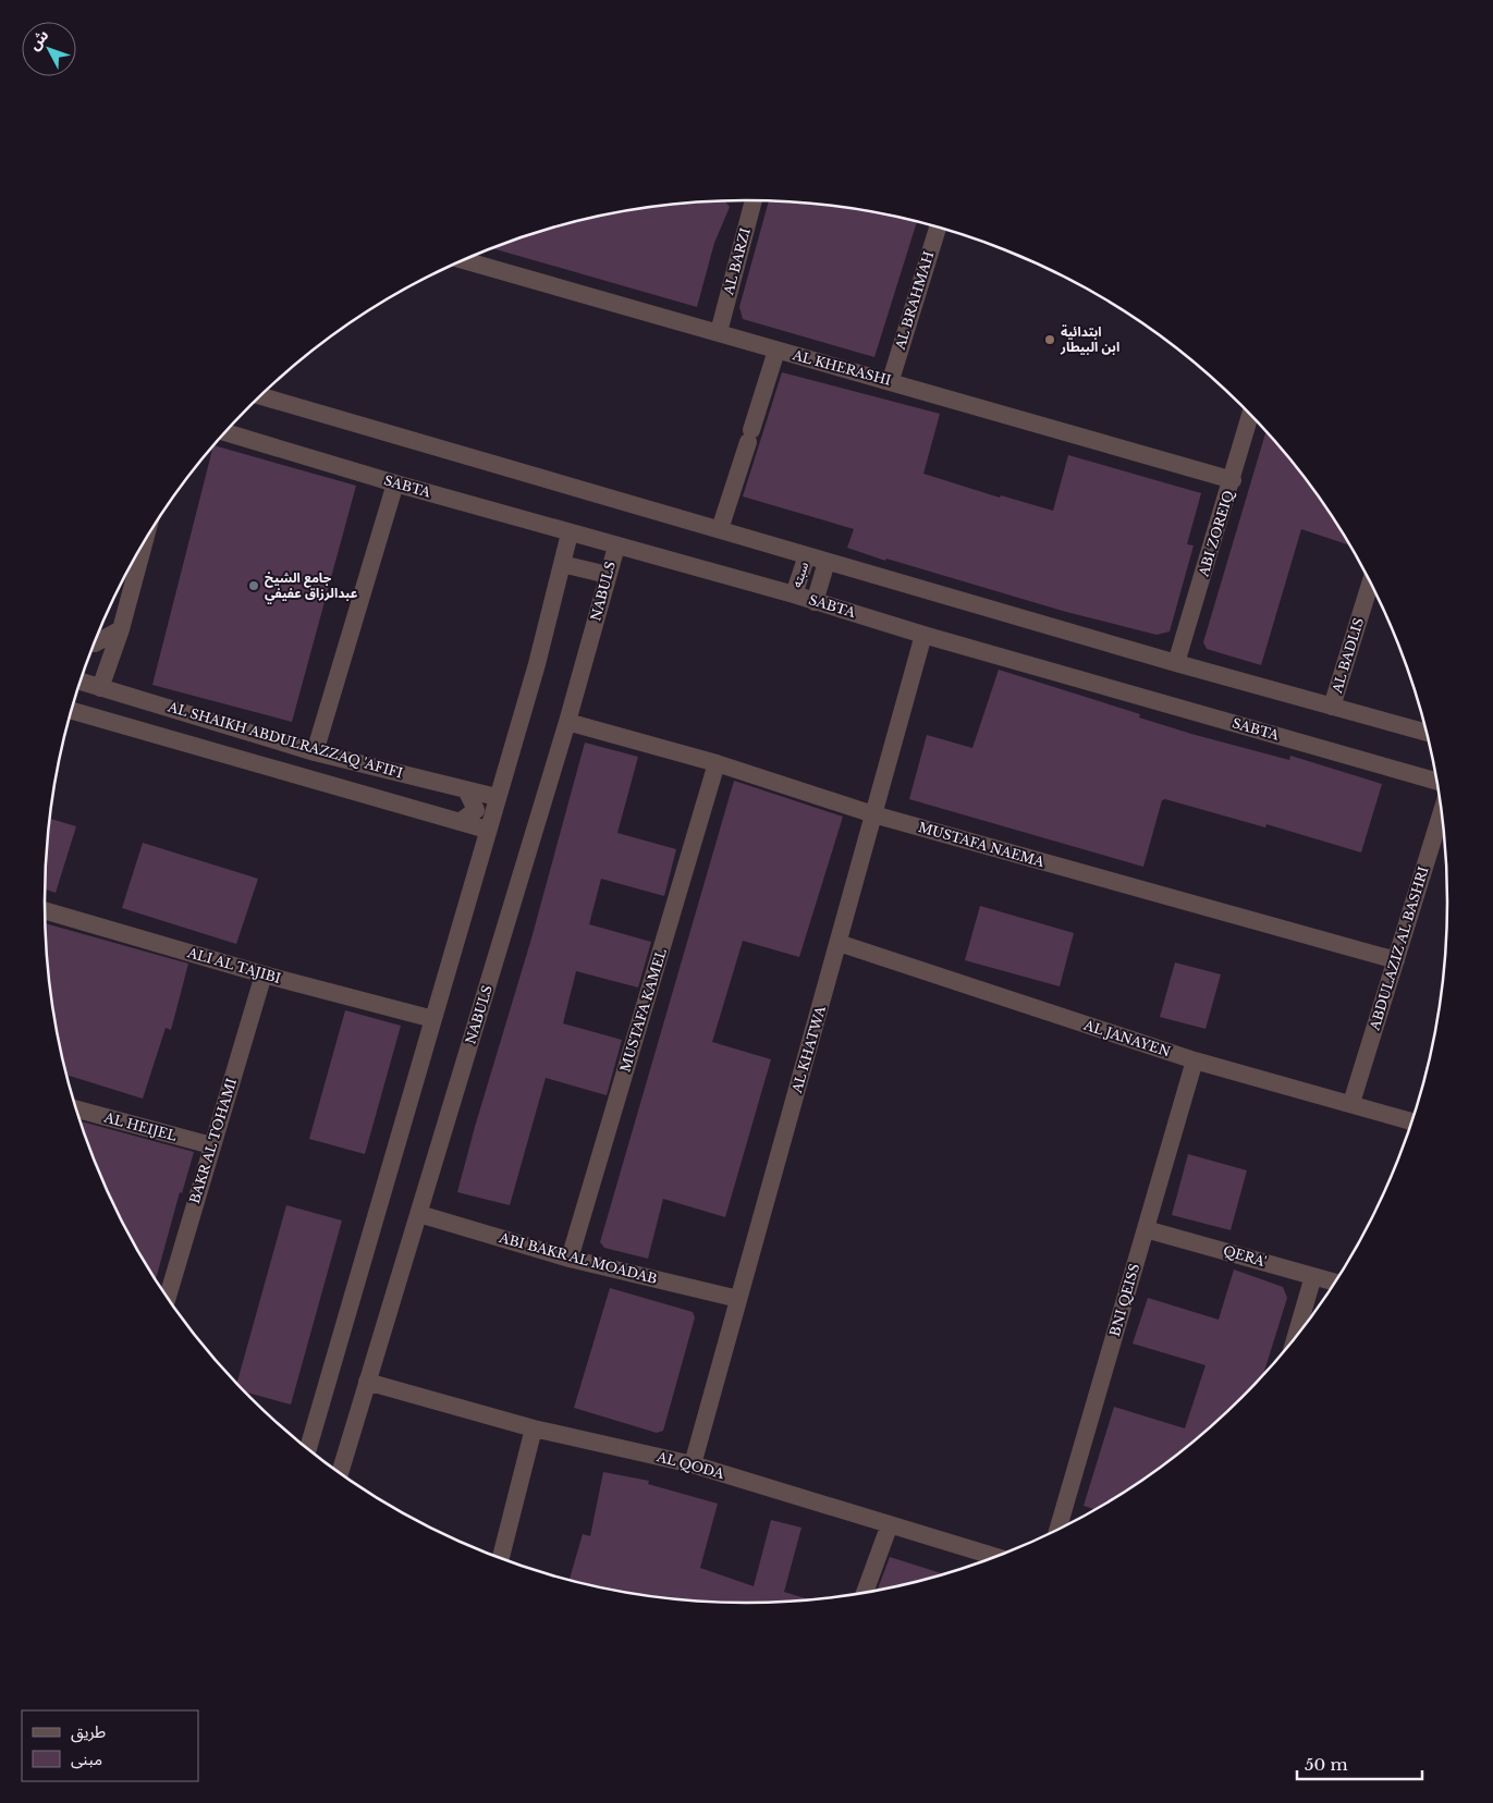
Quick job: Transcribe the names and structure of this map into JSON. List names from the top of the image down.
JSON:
{
  "streets": {
    "street": [
      "AL BARZI",
      "AL BRAHMAH",
      "AL KHERASHI",
      "SABTA",
      "ABI ZOREIQ",
      "سبته",
      "NABULS",
      "AL BADLIS",
      "AL SHAIKH ABDULRAZZAQ 'AFIFI",
      "MUSTAFA NAEMA",
      "ABDULAZIZ AL BASHRI",
      "ALI AL TAJIBI",
      "MUSTAFA KAMEL",
      "AL JANAYEN",
      "AL KHATWA",
      "AL HEIJEL",
      "BAKR AL TOHAMI",
      "QERA'",
      "ABI BAKR AL MOADAB",
      "BNI QEISS",
      "AL QODA"
    ]
  },
  "crossings": [
    ["AL BARZI", "AL KHERASHI"],
    ["AL BRAHMAH", "AL KHERASHI"],
    ["AL KHERASHI", "ABI ZOREIQ"],
    ["SABTA", "سبته"],
    ["SABTA", "NABULS"],
    ["SABTA", "AL KHATWA"],
    ["NABULS", "MUSTAFA NAEMA"],
    ["NABULS", "ABI BAKR AL MOADAB"],
    ["NABULS", "AL QODA"],
    ["MUSTAFA NAEMA", "ABDULAZIZ AL BASHRI"],
    ["MUSTAFA NAEMA", "MUSTAFA KAMEL"],
    ["MUSTAFA NAEMA", "AL KHATWA"],
    ["ABDULAZIZ AL BASHRI", "AL JANAYEN"],
    ["ALI AL TAJIBI", "BAKR AL TOHAMI"],
    ["MUSTAFA KAMEL", "ABI BAKR AL MOADAB"],
    ["AL JANAYEN", "AL KHATWA"],
    ["AL JANAYEN", "BNI QEISS"],
    ["AL KHATWA", "ABI BAKR AL MOADAB"],
    ["AL KHATWA", "AL QODA"],
    ["AL HEIJEL", "BAKR AL TOHAMI"],
    ["QERA'", "BNI QEISS"]
  ],
  "places": ["ابتدائية ابن البيطار", "جامع الشيخ عبدالرزاق عفيفي"],
  "legend": ["طريق", "مبنى"],
  "scale_bar": "50 m",
  "north": "top left"
}
